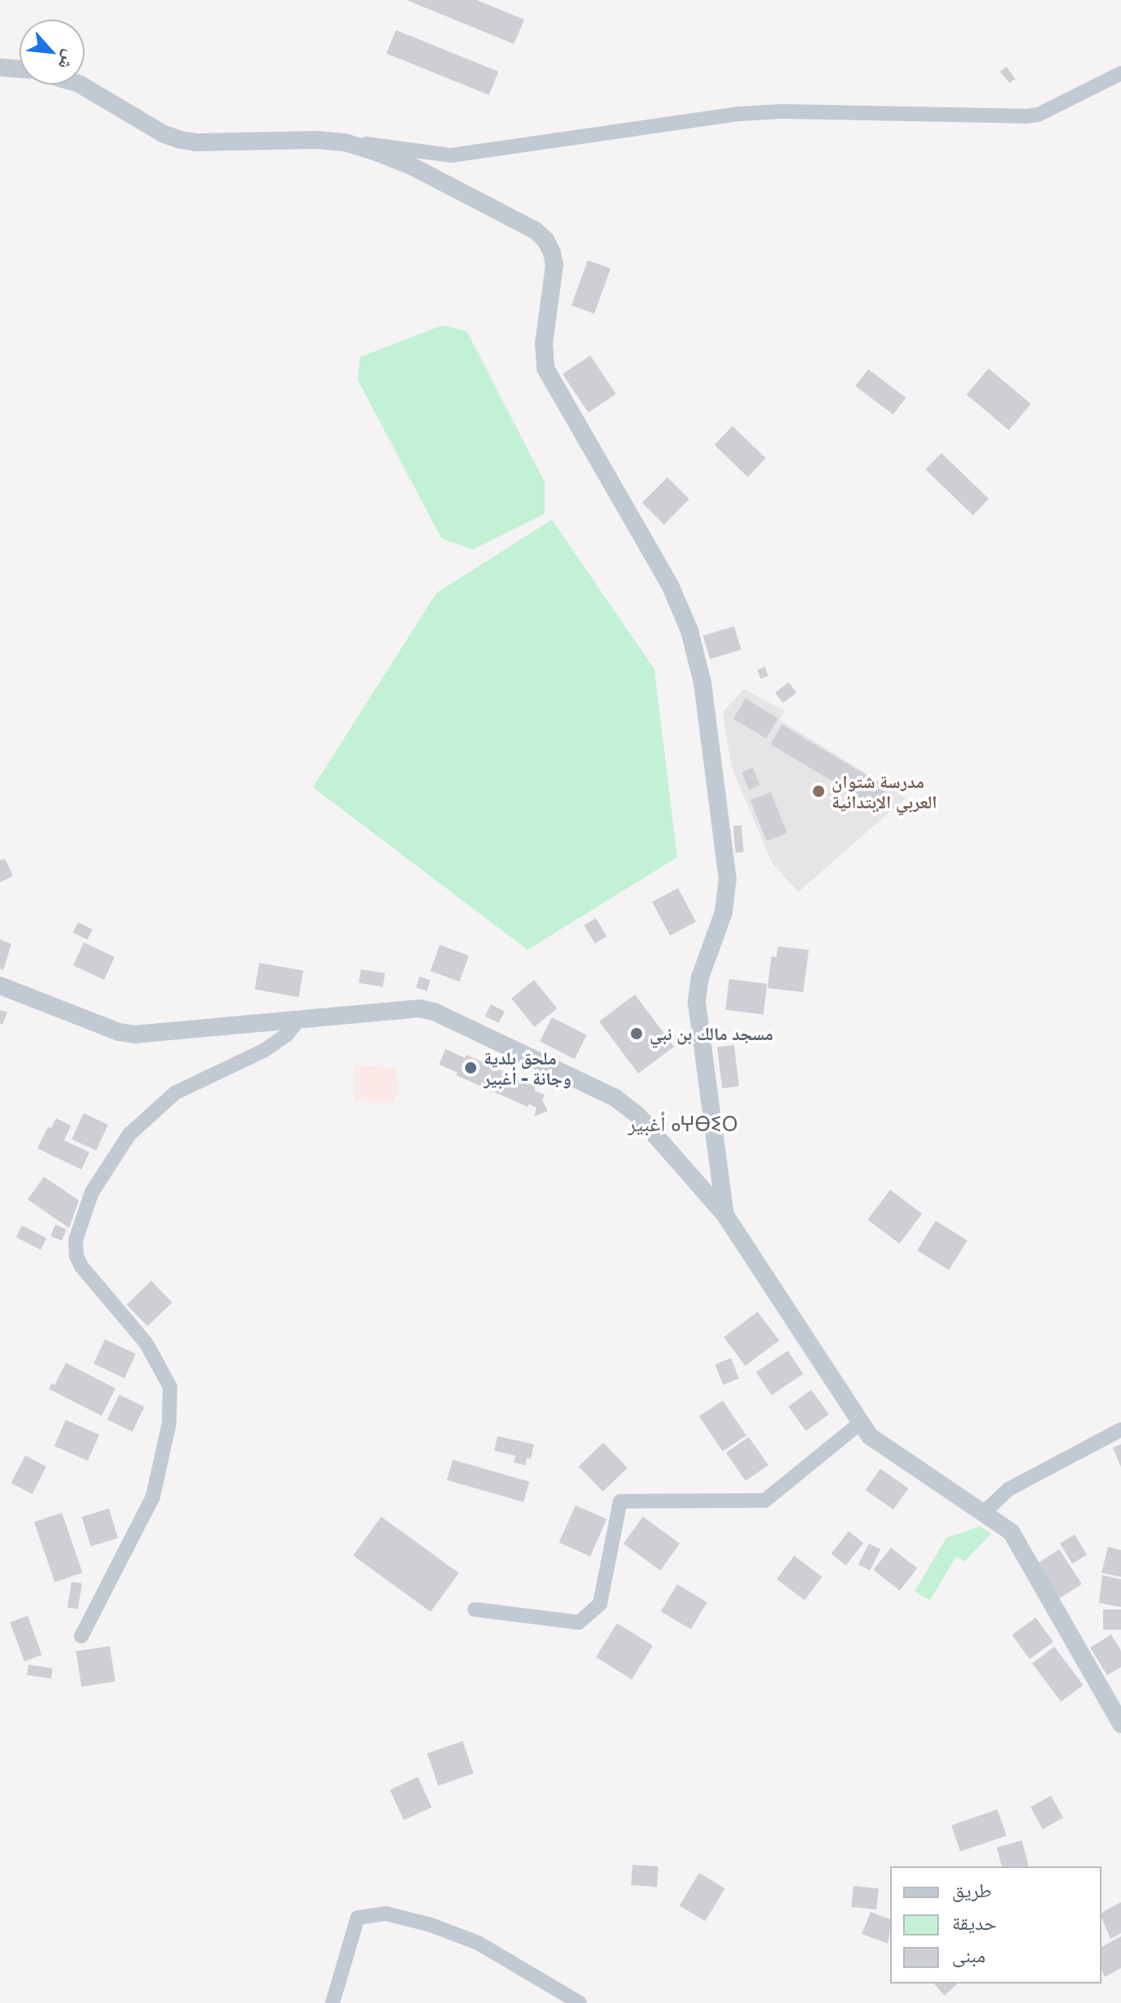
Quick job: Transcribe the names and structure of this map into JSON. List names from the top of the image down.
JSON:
{
  "districts": ["أغبير ⴰⵖⴱⵉⵔ"],
  "places": ["مدرسة شتوان العربي الإبتدائية", "مسجد مالك بن نبي", "ملحق بلدية وجانة - أغبير"],
  "legend": ["طريق", "حديقة", "مبنى"],
  "north": "bottom right"
}
